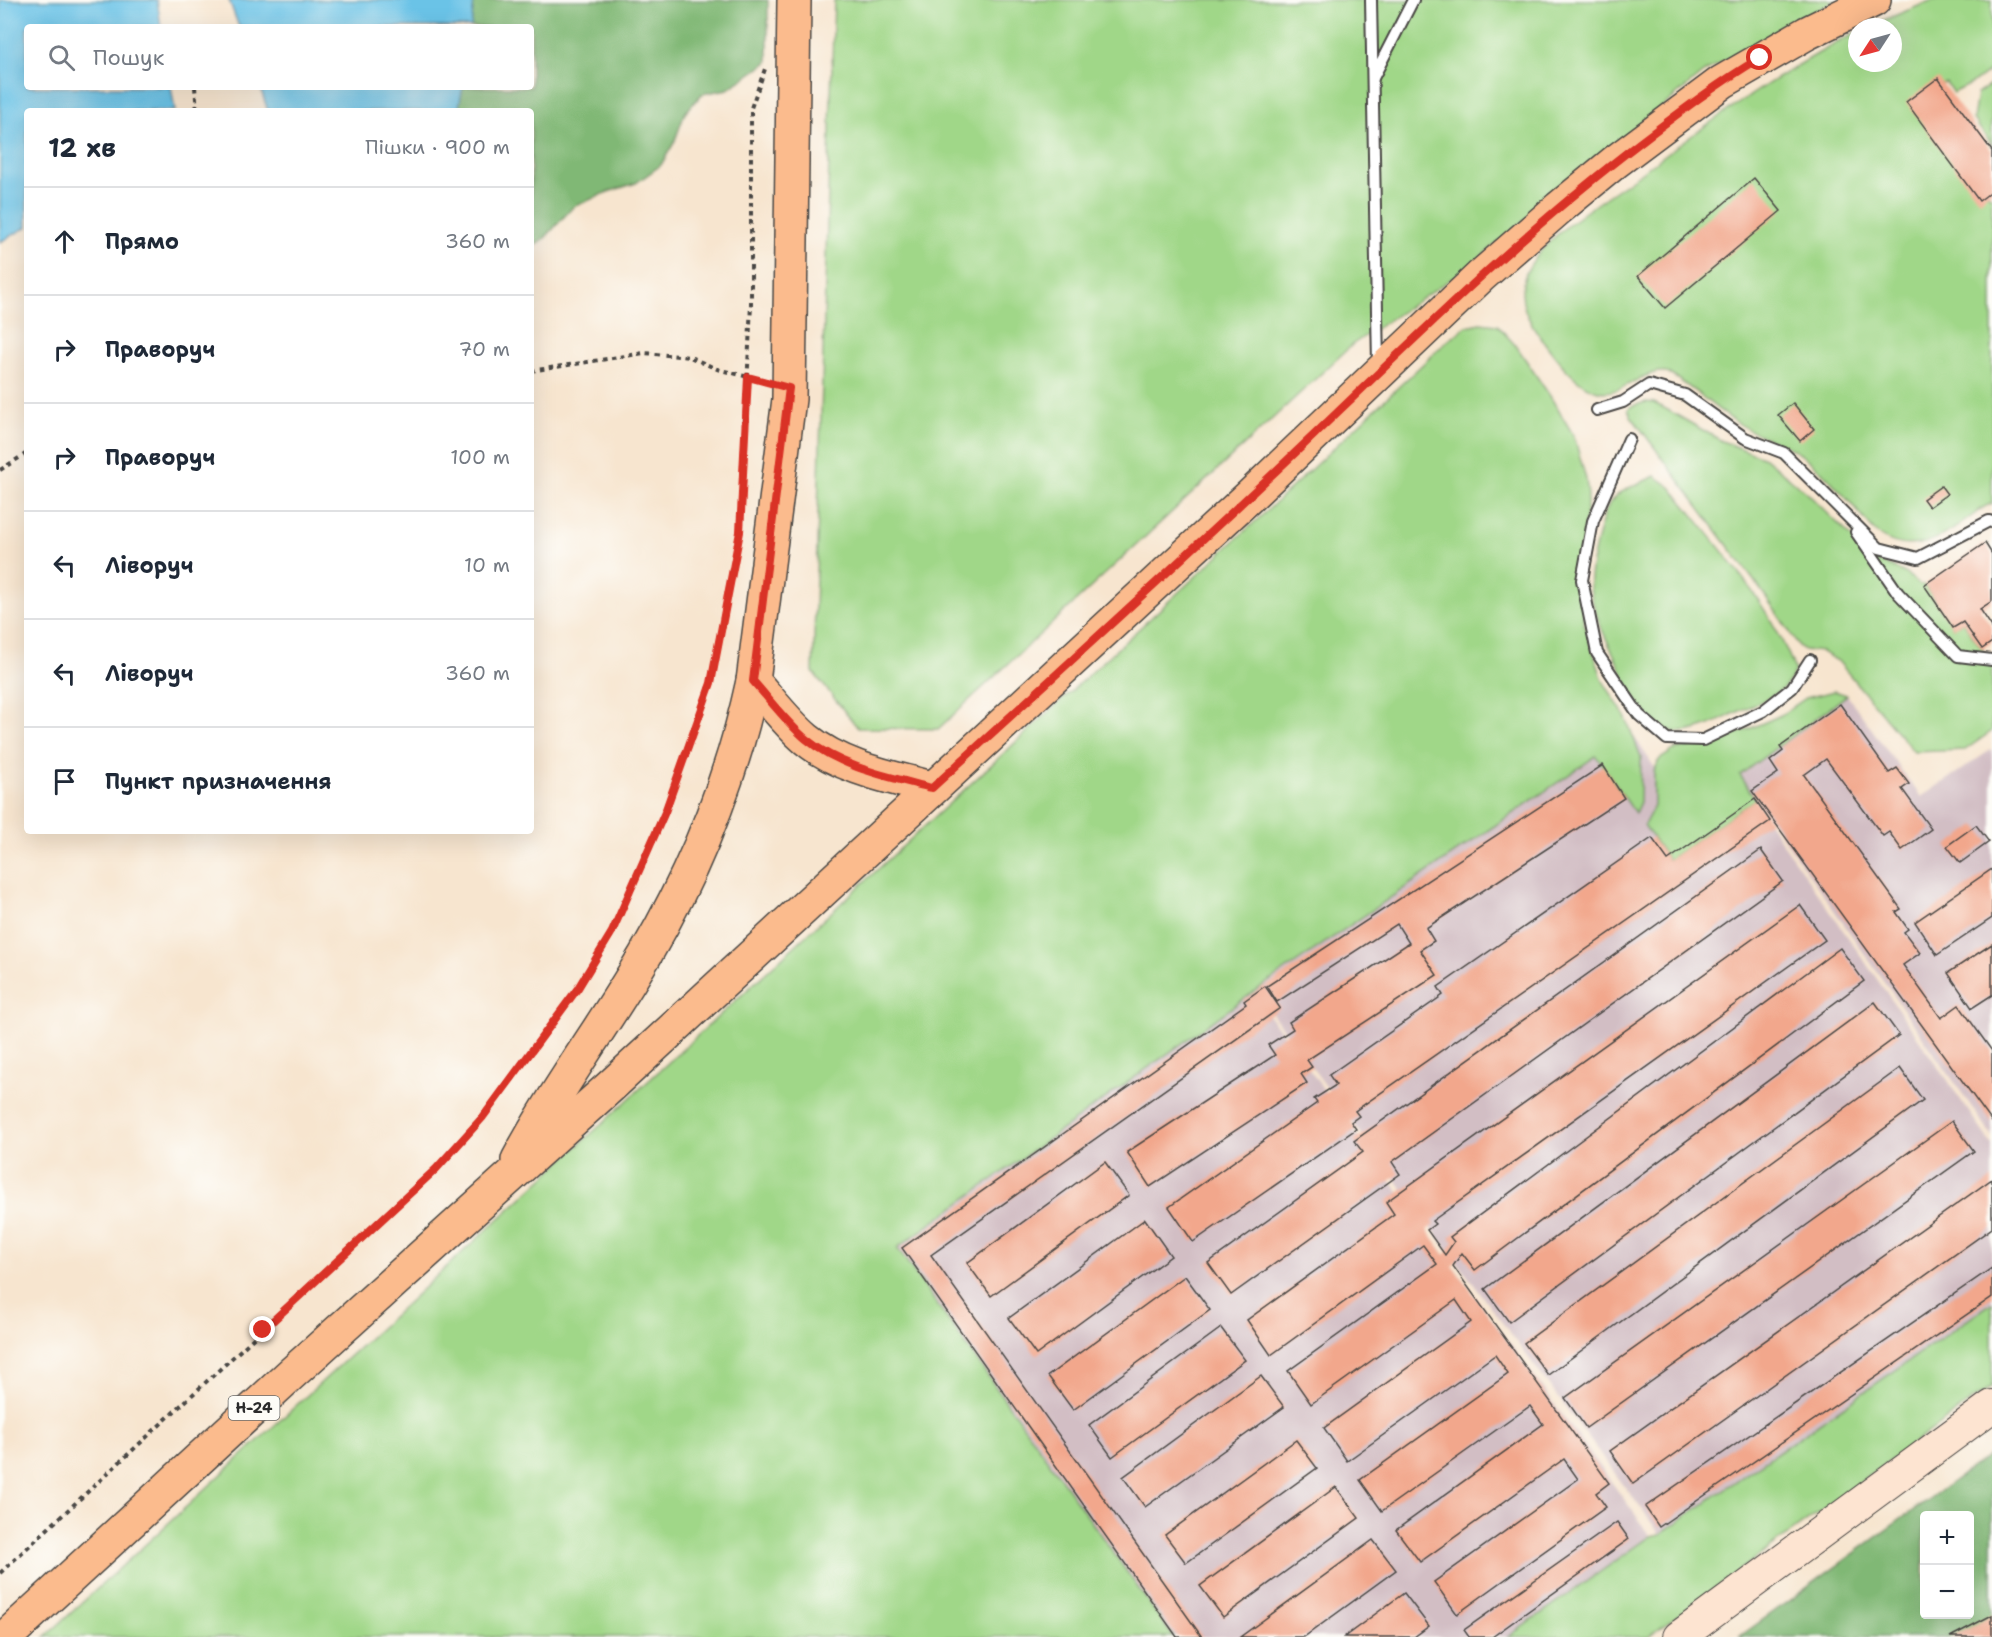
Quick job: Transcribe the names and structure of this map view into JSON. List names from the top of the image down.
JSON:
{
  "streets": {
    "main road": ["Н-24"]
  },
  "north": "bottom left",
  "page": {
    "search": "Пошук",
    "heading": ["12 хв", "Пішки · 900 m"],
    "list": [
      ["Прямо", "360 m"],
      ["Праворуч", "70 m"],
      ["Праворуч", "100 m"],
      ["Ліворуч", "10 m"],
      ["Ліворуч", "360 m"],
      "Пункт призначення"
    ],
    "map_buttons": ["+", "−"]
  }
}
